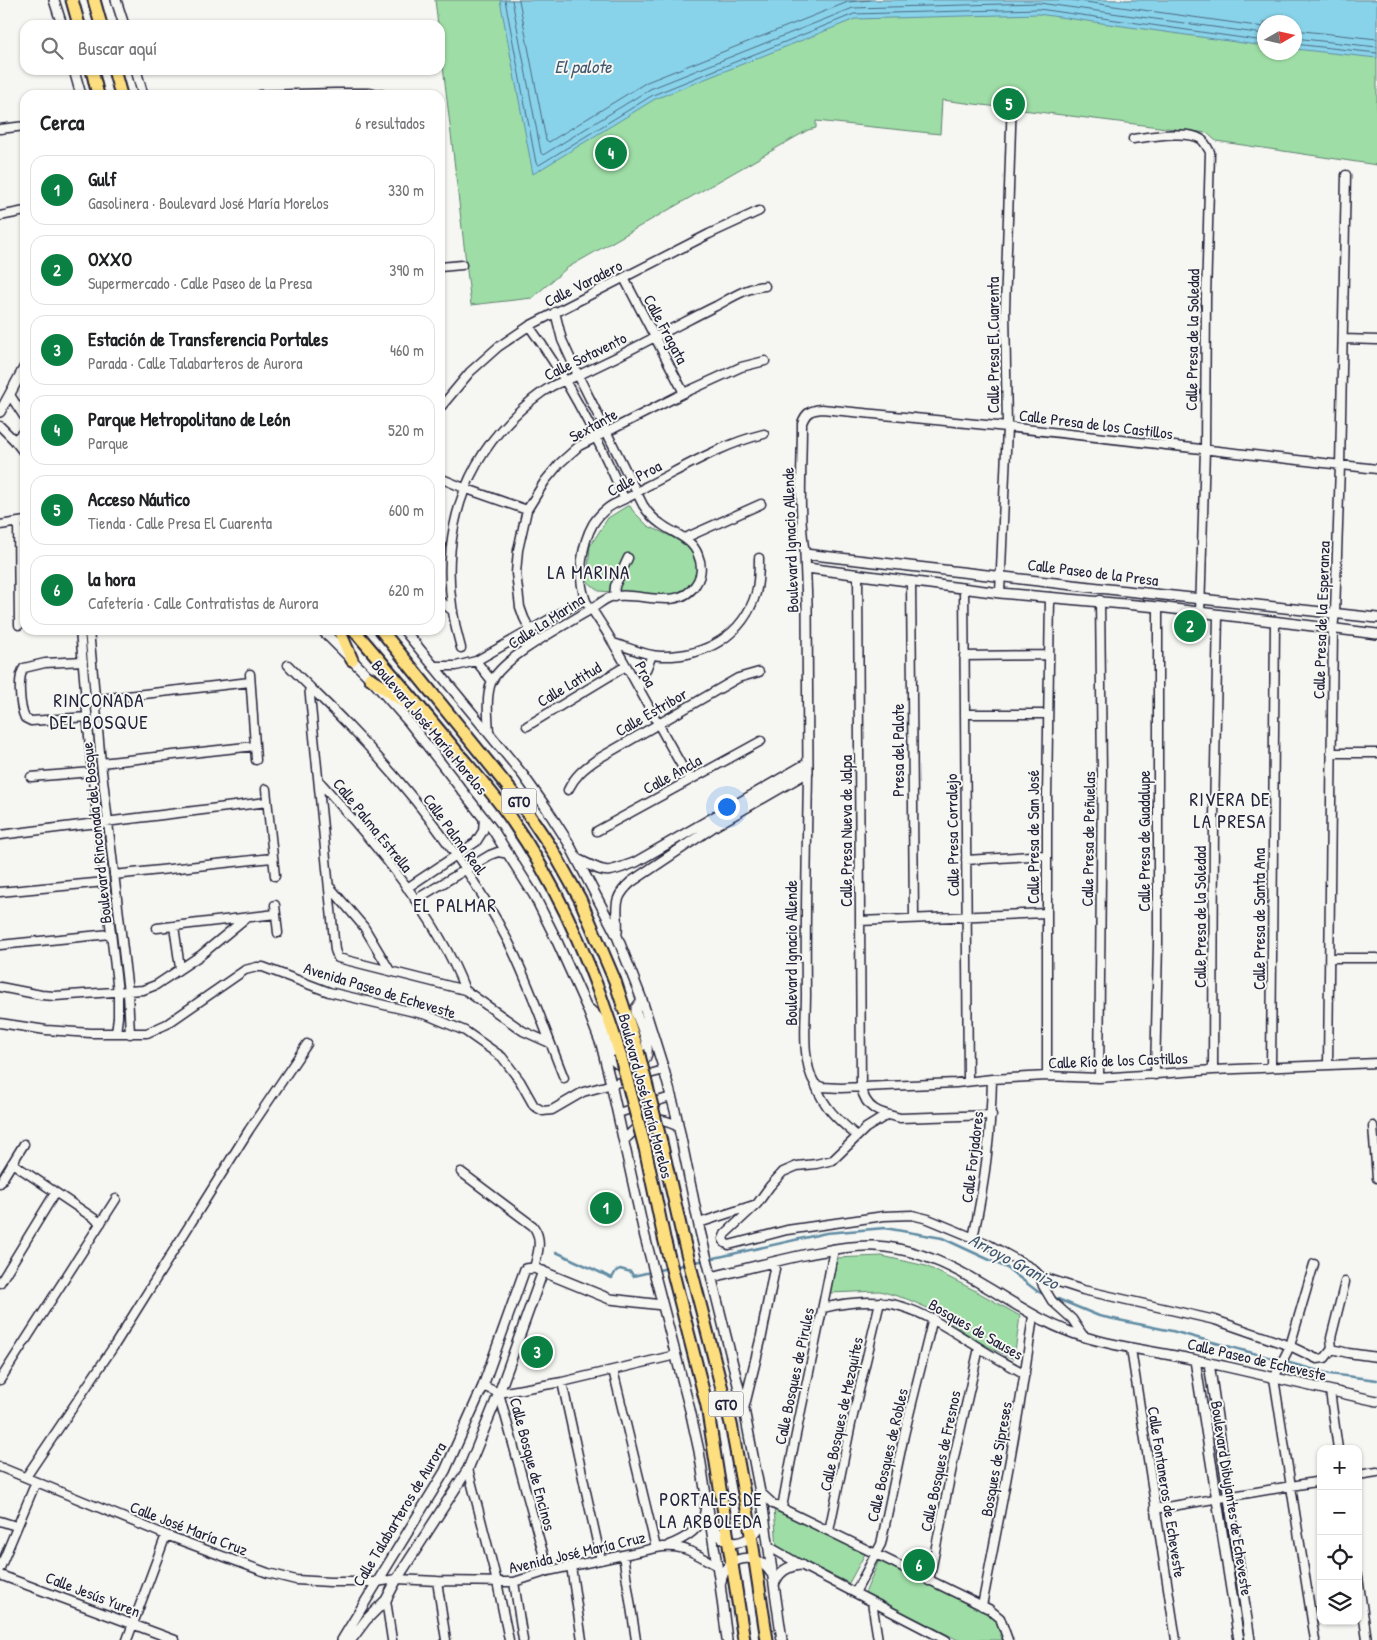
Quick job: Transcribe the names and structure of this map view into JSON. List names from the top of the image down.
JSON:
{
  "streets": {
    "main road": ["Boulevard José María Morelos", "GTO"],
    "street": [
      "Calle Varadero",
      "Calle Fragata",
      "Calle Presa de la Soledad",
      "Calle Presa El Cuarenta",
      "Calle Sotavento",
      "Calle Presa de los Castillos",
      "Sextante",
      "Calle Proa",
      "Boulevard Ignacio Allende",
      "Calle Paseo de la Presa",
      "Calle Presa de la Esperanza",
      "Calle La Marina",
      "Proa",
      "Calle Latitud",
      "Calle Estribor",
      "Presa del Palote",
      "Calle Ancla",
      "Calle Palma Estrella",
      "Calle Presa Nueva de Jalpa",
      "Boulevard Rinconada del Bosque",
      "Calle Palma Real",
      "Calle Presa Corralejo",
      "Calle Presa de San José",
      "Calle Presa de Peñuelas",
      "Calle Presa de Guadalupe",
      "Calle Presa de Santa Ana",
      "Avenida Paseo de Echeveste",
      "Calle Río de los Castillos",
      "Calle Forjadores",
      "Bosques de Sauses",
      "Calle Paseo de Echeveste",
      "Calle Bosques de Pirules",
      "Calle Bosques de Mezquites",
      "Calle Bosques de Robles",
      "Bosques de Sipreses",
      "Calle Bosques de Fresnos",
      "Calle Bosque de Encinos",
      "Calle Fontaneros de Echeveste",
      "Boulevard Dibujantes de Echeveste",
      "Calle Talabarteros de Aurora",
      "Calle José María Cruz",
      "Avenida José María Cruz",
      "Calle Jesús Yuren"
    ]
  },
  "crossings": [
    ["Calle Varadero", "Calle Fragata"],
    ["Calle Varadero", "Calle La Marina"],
    ["Calle Fragata", "Calle Sotavento"],
    ["Calle Fragata", "Sextante"],
    ["Calle Presa de la Soledad", "Calle Presa de los Castillos"],
    ["Calle Presa de la Soledad", "Calle Paseo de la Presa"],
    ["Calle Presa de la Soledad", "Calle Río de los Castillos"],
    ["Calle Presa El Cuarenta", "Calle Presa de los Castillos"],
    ["Calle Presa El Cuarenta", "Calle Paseo de la Presa"],
    ["Calle Sotavento", "Calle La Marina"],
    ["Calle Presa de los Castillos", "Boulevard Ignacio Allende"],
    ["Calle Presa de los Castillos", "Calle Presa de la Esperanza"],
    ["Sextante", "Calle La Marina"],
    ["Calle Proa", "Calle La Marina"],
    ["Boulevard Ignacio Allende", "Calle Paseo de la Presa"],
    ["Boulevard Ignacio Allende", "Proa"],
    ["Calle Paseo de la Presa", "Calle Presa de la Esperanza"],
    ["Calle Paseo de la Presa", "Presa del Palote"],
    ["Calle Paseo de la Presa", "Calle Presa Nueva de Jalpa"],
    ["Calle Paseo de la Presa", "Calle Presa Corralejo"],
    ["Calle Paseo de la Presa", "Calle Presa de San José"],
    ["Calle Paseo de la Presa", "Calle Presa de Peñuelas"],
    ["Calle Paseo de la Presa", "Calle Presa de Guadalupe"],
    ["Calle Paseo de la Presa", "Calle Presa de Santa Ana"],
    ["Calle Presa de la Esperanza", "Calle Río de los Castillos"],
    ["Calle La Marina", "Proa"],
    ["Proa", "Calle Latitud"],
    ["Proa", "Calle Estribor"],
    ["Proa", "Calle Ancla"],
    ["Boulevard José María Morelos", "Avenida Paseo de Echeveste"],
    ["Boulevard José María Morelos", "Avenida José María Cruz"],
    ["Calle Presa Nueva de Jalpa", "Calle Río de los Castillos"],
    ["Boulevard Rinconada del Bosque", "Avenida Paseo de Echeveste"],
    ["Calle Presa Corralejo", "Calle Río de los Castillos"],
    ["Calle Presa de San José", "Calle Río de los Castillos"],
    ["Calle Presa de Peñuelas", "Calle Río de los Castillos"],
    ["Calle Presa de Guadalupe", "Calle Río de los Castillos"],
    ["Calle Presa de Santa Ana", "Calle Río de los Castillos"],
    ["Calle Río de los Castillos", "Calle Forjadores"],
    ["Bosques de Sauses", "Calle Bosques de Pirules"],
    ["Bosques de Sauses", "Calle Bosques de Mezquites"],
    ["Bosques de Sauses", "Calle Bosques de Robles"],
    ["Bosques de Sauses", "Bosques de Sipreses"],
    ["Bosques de Sauses", "Calle Bosques de Fresnos"],
    ["Calle Paseo de Echeveste", "Calle Bosques de Pirules"],
    ["Calle Paseo de Echeveste", "Bosques de Sipreses"],
    ["Calle Paseo de Echeveste", "Calle Fontaneros de Echeveste"],
    ["Calle Paseo de Echeveste", "Boulevard Dibujantes de Echeveste"],
    ["Calle Bosque de Encinos", "Calle Talabarteros de Aurora"],
    ["Calle Bosque de Encinos", "Avenida José María Cruz"],
    ["Calle Talabarteros de Aurora", "Calle José María Cruz"],
    ["Calle Talabarteros de Aurora", "Avenida José María Cruz"],
    ["Calle José María Cruz", "Avenida José María Cruz"]
  ],
  "districts": [
    "LA MARINA",
    "RINCONADA DEL BOSQUE",
    "RIVERA DE LA PRESA",
    "EL PALMAR",
    "PORTALES DE LA ARBOLEDA"
  ],
  "water": ["El palote", "Arroyo Granizo"],
  "north": "right",
  "page": {
    "search": "Buscar aquí",
    "pins": [
      "5",
      "4",
      "2",
      "1",
      "3",
      "6"
    ],
    "heading": ["Cerca", "6 resultados"],
    "list": [
      {
        "mark": "1",
        "name": "Gulf",
        "note": "Gasolinera · Boulevard José María Morelos",
        "value": "330 m"
      },
      {
        "mark": "2",
        "name": "OXXO",
        "note": "Supermercado · Calle Paseo de la Presa",
        "value": "390 m"
      },
      {
        "mark": "3",
        "name": "Estación de Transferencia Portales",
        "note": "Parada · Calle Talabarteros de Aurora",
        "value": "460 m"
      },
      {
        "mark": "4",
        "name": "Parque Metropolitano de León",
        "note": "Parque",
        "value": "520 m"
      },
      {
        "mark": "5",
        "name": "Acceso Náutico",
        "note": "Tienda · Calle Presa El Cuarenta",
        "value": "600 m"
      },
      {
        "mark": "6",
        "name": "la hora",
        "note": "Cafetería · Calle Contratistas de Aurora",
        "value": "620 m"
      }
    ],
    "map_buttons": ["+", "−"]
  }
}
